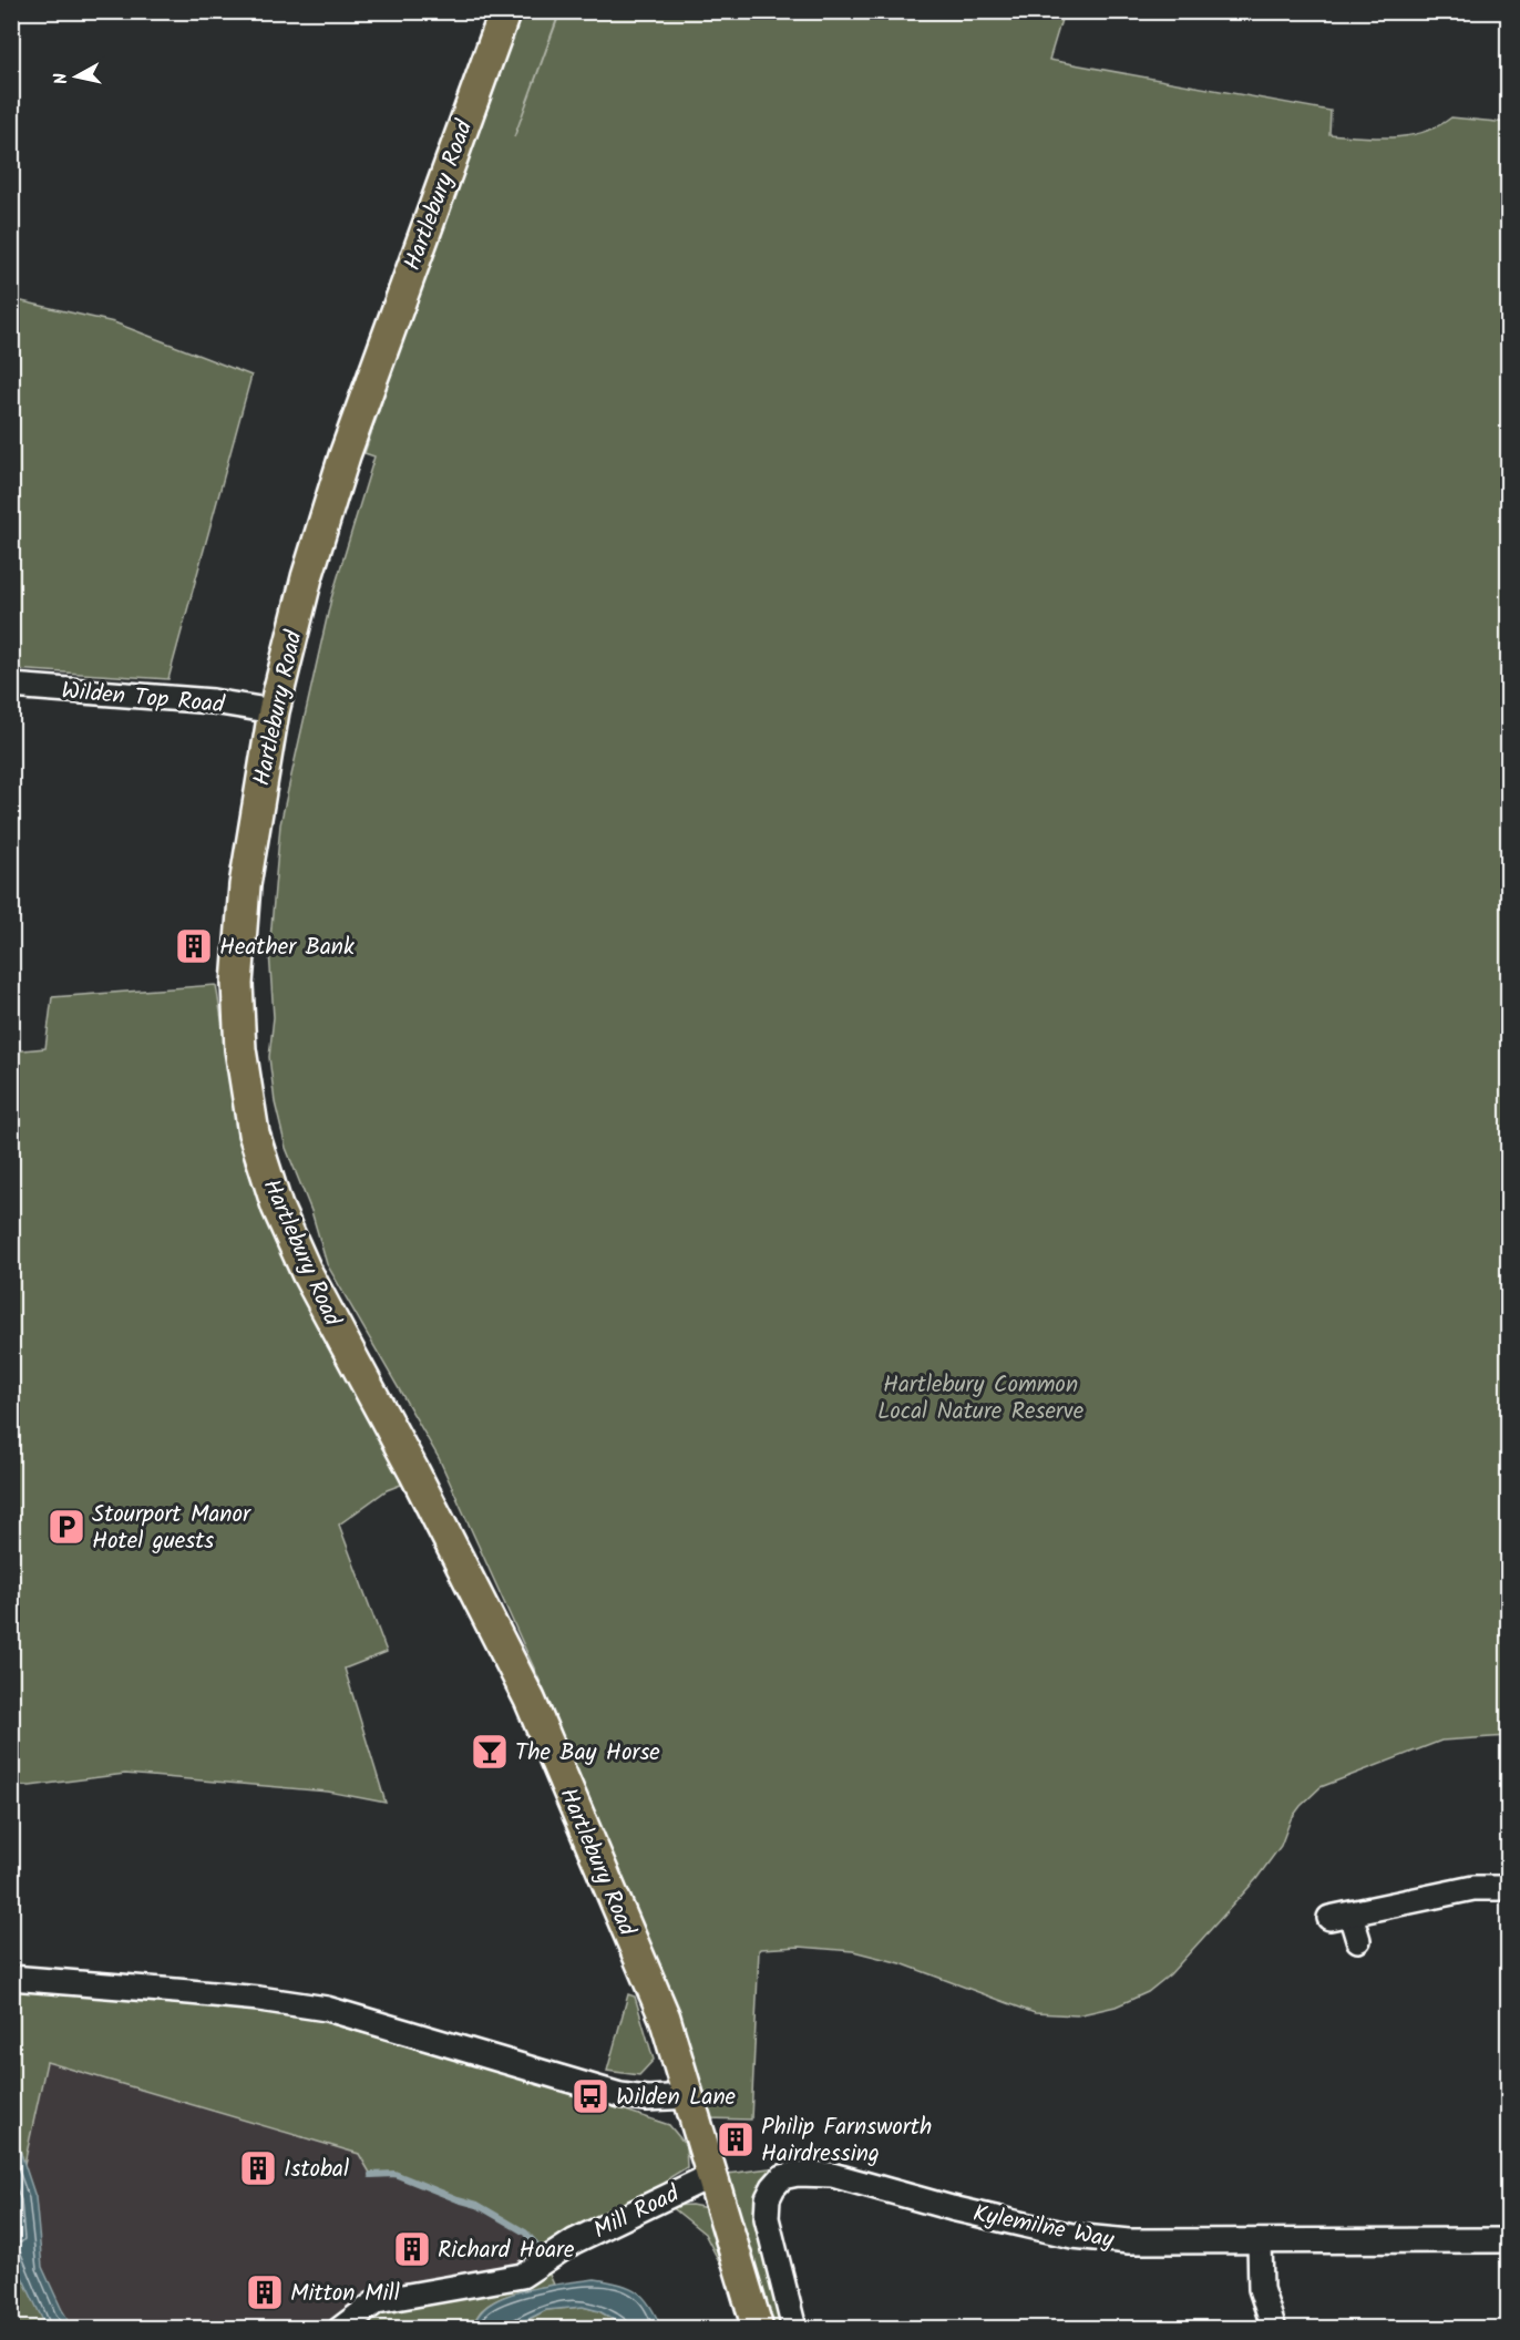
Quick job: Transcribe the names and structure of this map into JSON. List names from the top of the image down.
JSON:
{
  "streets": {
    "main road": ["Hartlebury Road"],
    "street": ["Wilden Top Road", "Mill Road", "Kylemilne Way"]
  },
  "crossings": [
    ["Hartlebury Road", "Wilden Top Road"],
    ["Hartlebury Road", "Mill Road"]
  ],
  "parks": ["Hartlebury Common Local Nature Reserve"],
  "places": {
    "building": [
      "Heather Bank",
      "Philip Farnsworth Hairdressing",
      "Istobal",
      "Richard Hoare",
      "Mitton Mill"
    ],
    "parking": ["Stourport Manor Hotel guests"],
    "bar": ["The Bay Horse"],
    "bus stop": ["Wilden Lane"]
  },
  "north": "left"
}
